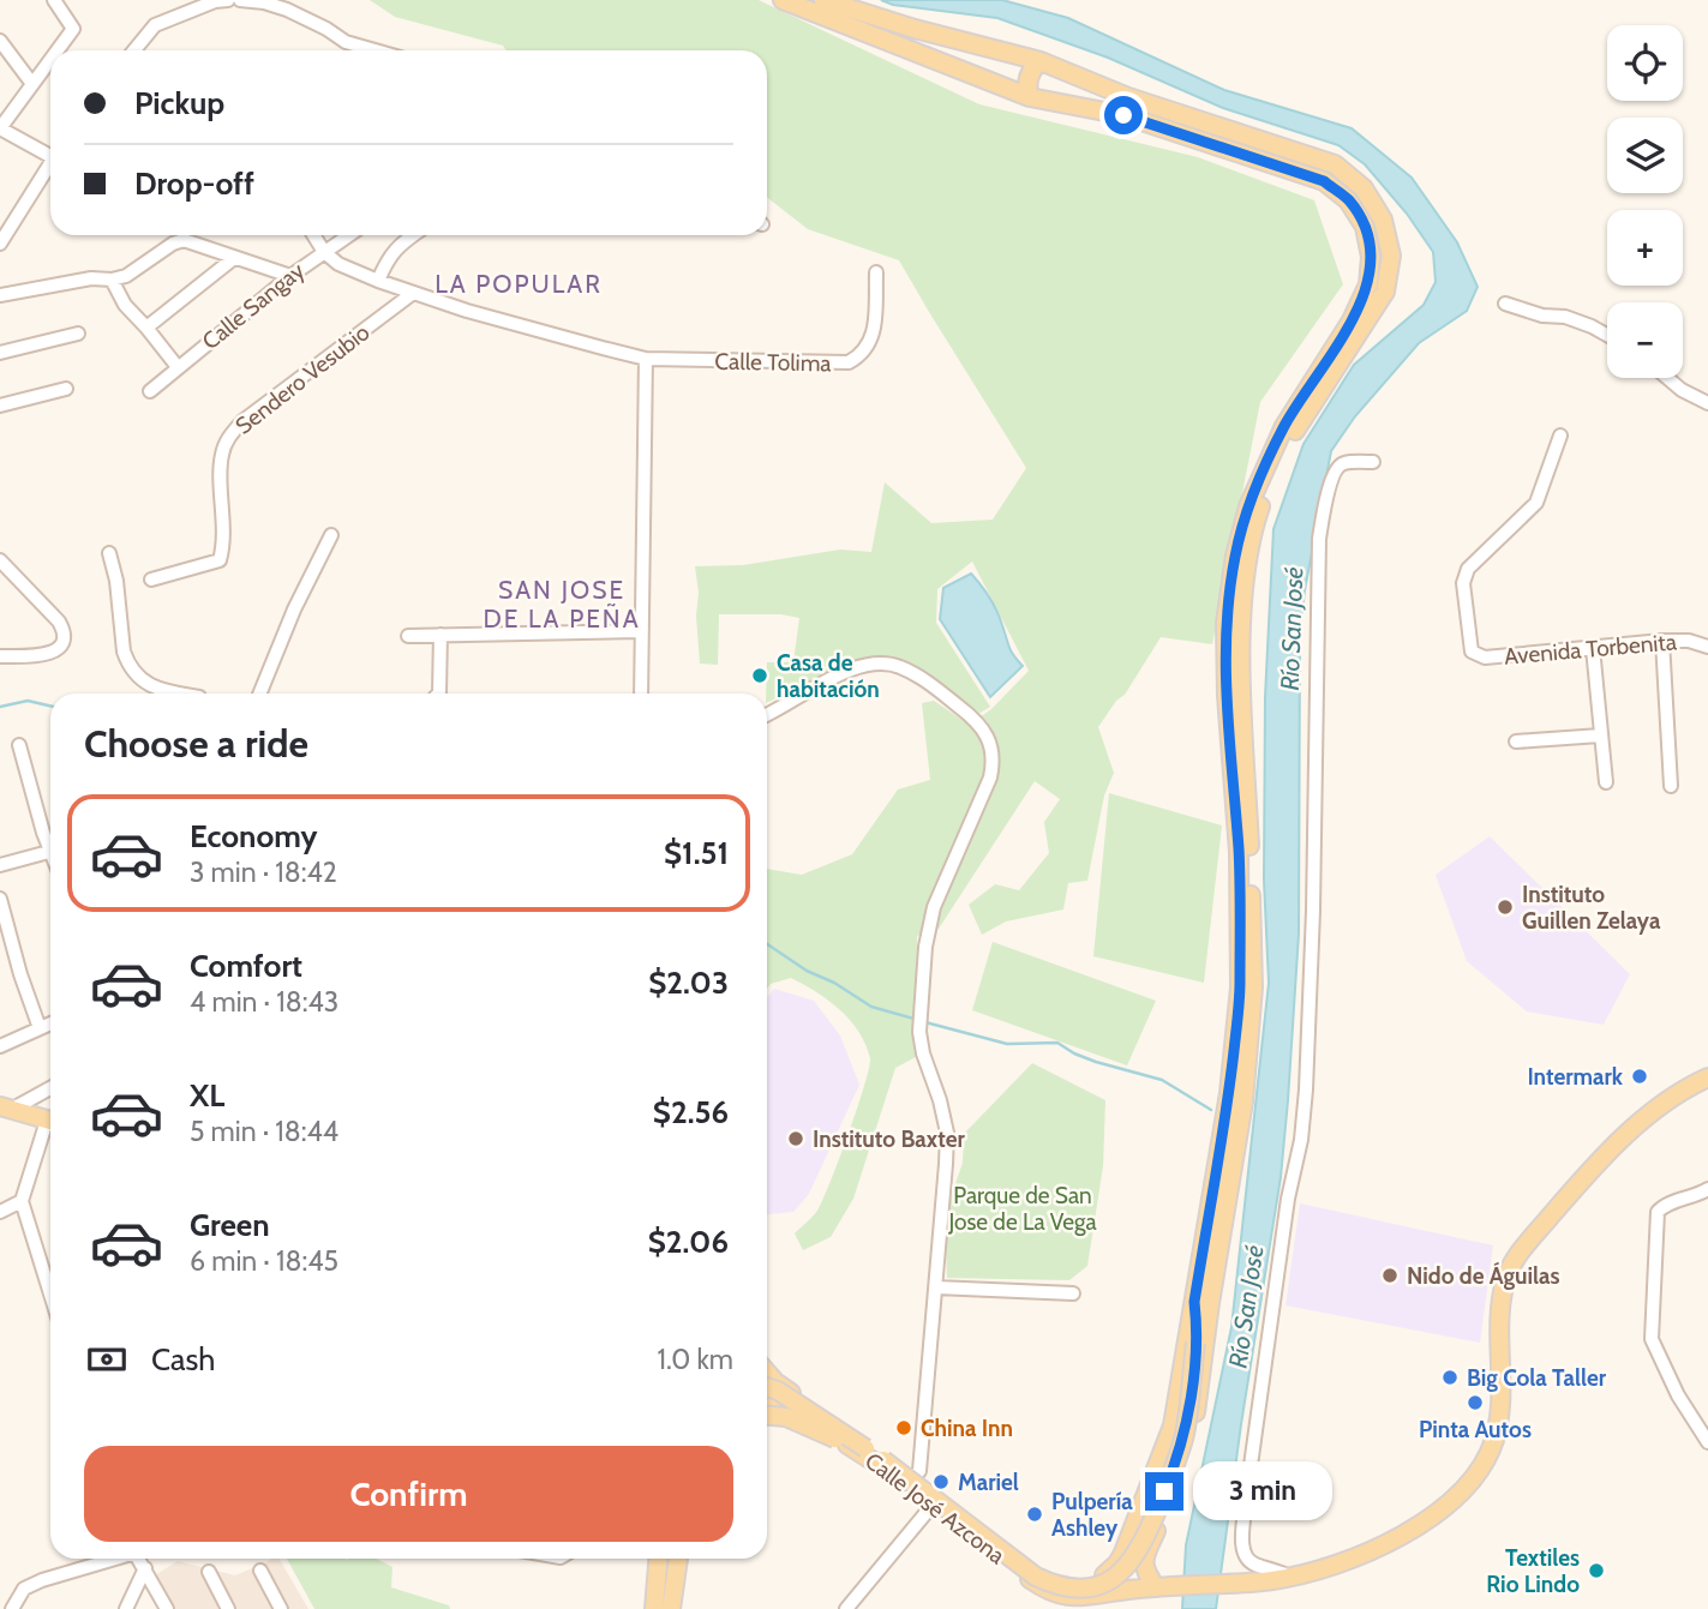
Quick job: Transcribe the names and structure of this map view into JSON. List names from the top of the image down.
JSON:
{
  "streets": {
    "main road": ["Calle José Azcona"],
    "street": [
      "Calle Sangay",
      "Calle Tolima",
      "Sendero Vesubio",
      "Avenida Torbenita"
    ]
  },
  "crossings": [
    ["Calle Sangay", "Calle Tolima"],
    ["Calle Tolima", "Sendero Vesubio"]
  ],
  "districts": ["LA POPULAR", "SAN JOSE DE LA PEÑA"],
  "water": ["Río San José"],
  "parks": ["Parque de San Jose de La Vega"],
  "places": [
    "Casa de habitación",
    "Instituto Guillen Zelaya",
    "Intermark",
    "Instituto Baxter",
    "Nido de Águilas",
    "Big Cola Taller",
    "Pinta Autos",
    "China Inn",
    "Mariel",
    "Pulpería Ashley",
    "Textiles Rio Lindo"
  ],
  "page": {
    "map_buttons": ["+", "−"],
    "banner": ["Pickup", "Drop-off"],
    "heading": "Choose a ride",
    "list": [
      {
        "name": "Economy",
        "note": "3 min · 18:42",
        "value": "$1.51"
      },
      {
        "name": "Comfort",
        "note": "4 min · 18:43",
        "value": "$2.03"
      },
      {
        "name": "XL",
        "note": "5 min · 18:44",
        "value": "$2.56"
      },
      {
        "name": "Green",
        "note": "6 min · 18:45",
        "value": "$2.06"
      }
    ],
    "pay": ["Cash", "1.0 km"],
    "buttons": "Confirm",
    "bubble": "3 min"
  }
}
